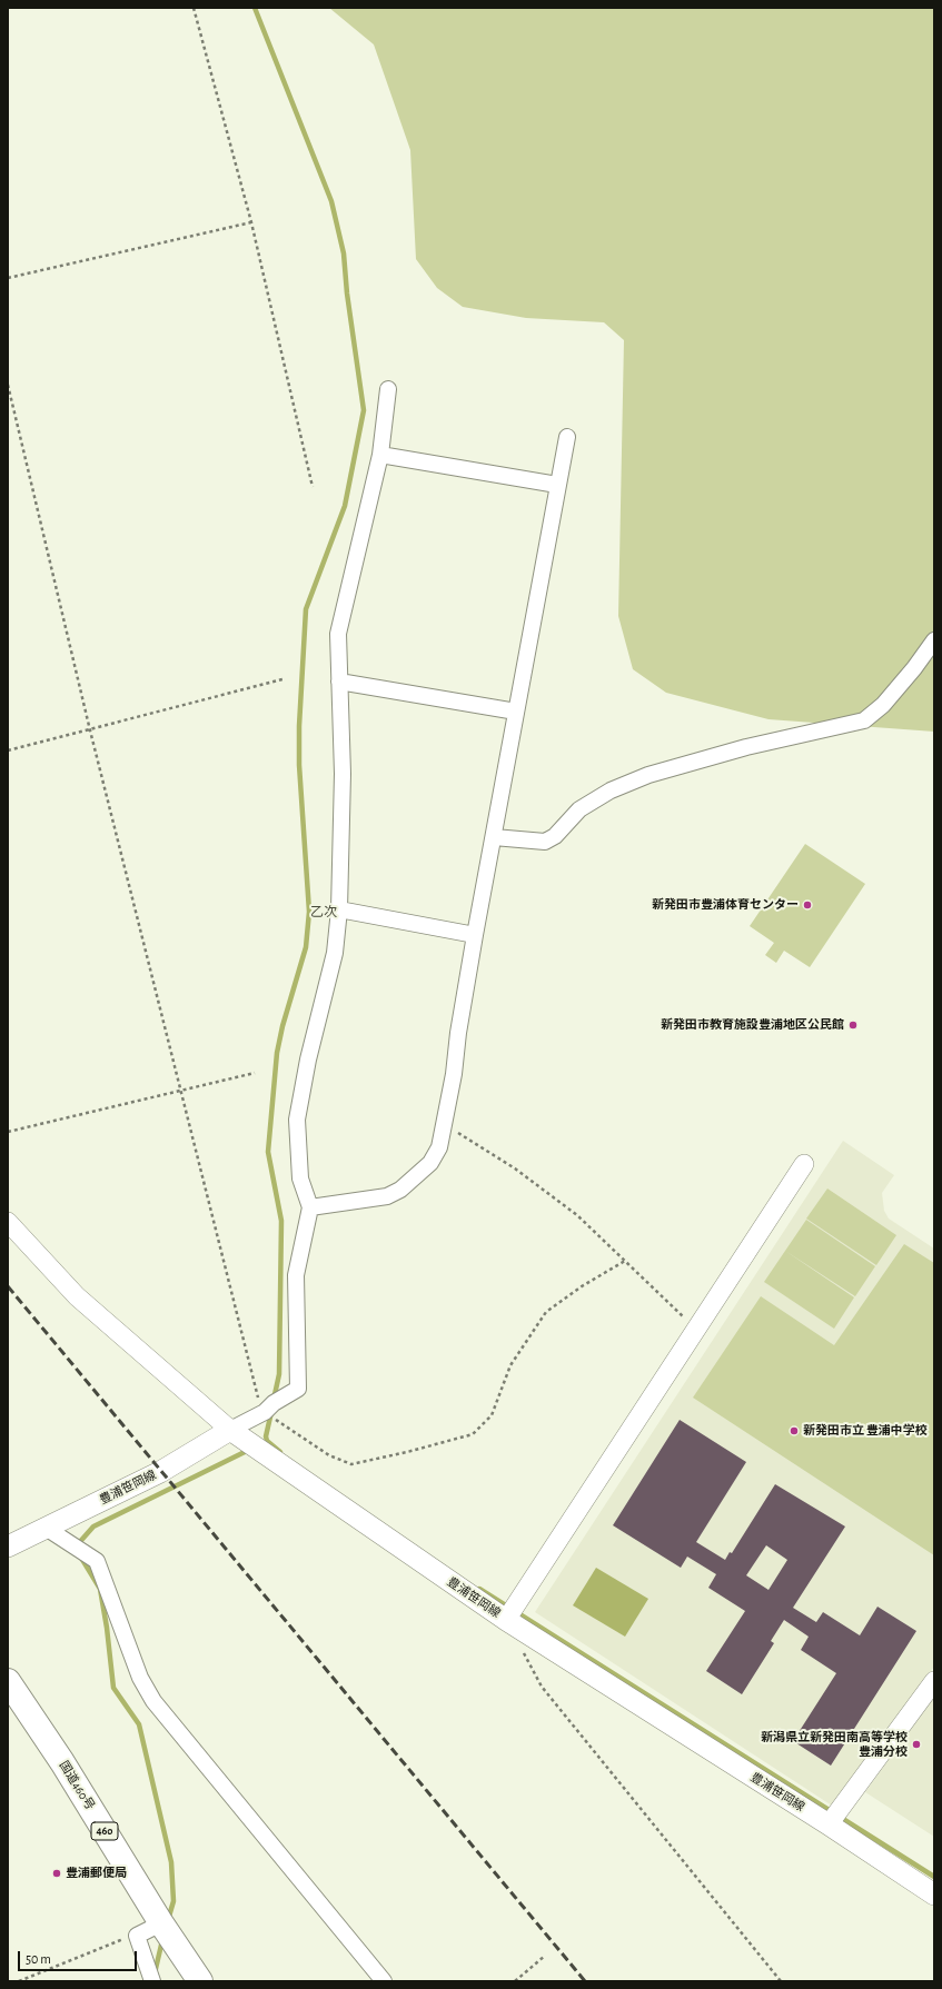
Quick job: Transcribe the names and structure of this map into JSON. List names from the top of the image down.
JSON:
{
  "streets": {
    "highway": ["国道460号", "460"],
    "main road": ["豊浦笹岡線"]
  },
  "districts": ["乙次"],
  "places": [
    "新発田市豊浦体育センター",
    "新発田市教育施設豊浦地区公民館",
    "新発田市立 豊浦中学校",
    "新潟県立新発田南高等学校 豊浦分校",
    "豊浦郵便局"
  ],
  "scale_bar": "50 m"
}
